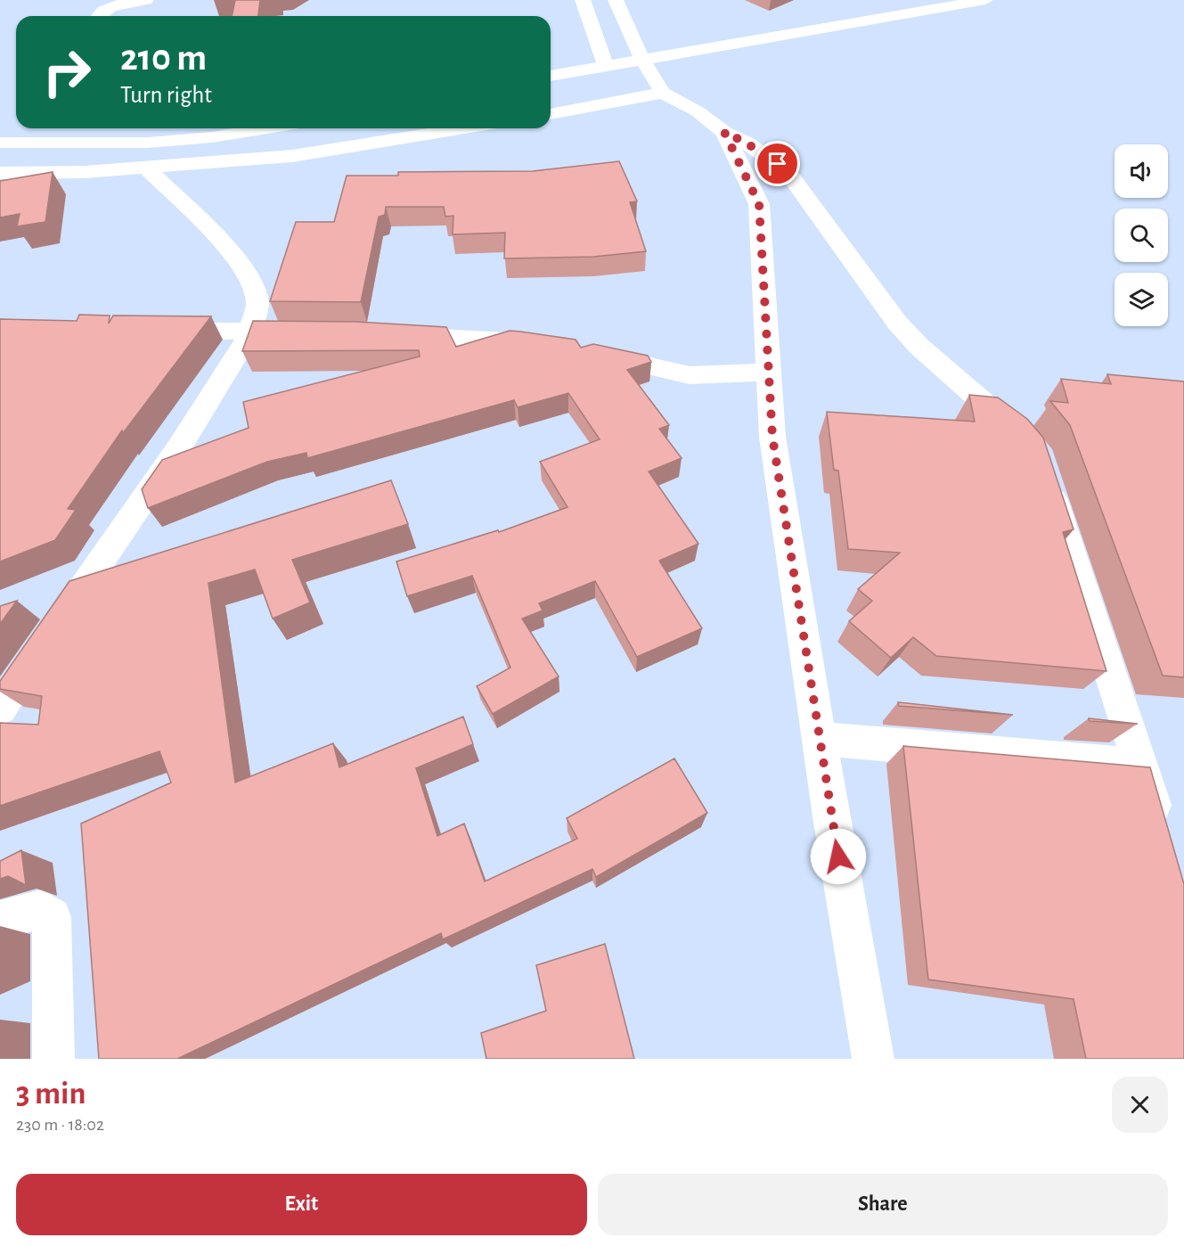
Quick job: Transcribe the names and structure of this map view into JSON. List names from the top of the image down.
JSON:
{
  "page": {
    "turn": ["210 m", "Turn right"],
    "heading": ["3 min", "230 m · 18:02"],
    "buttons": ["Exit", "Share"]
  }
}
